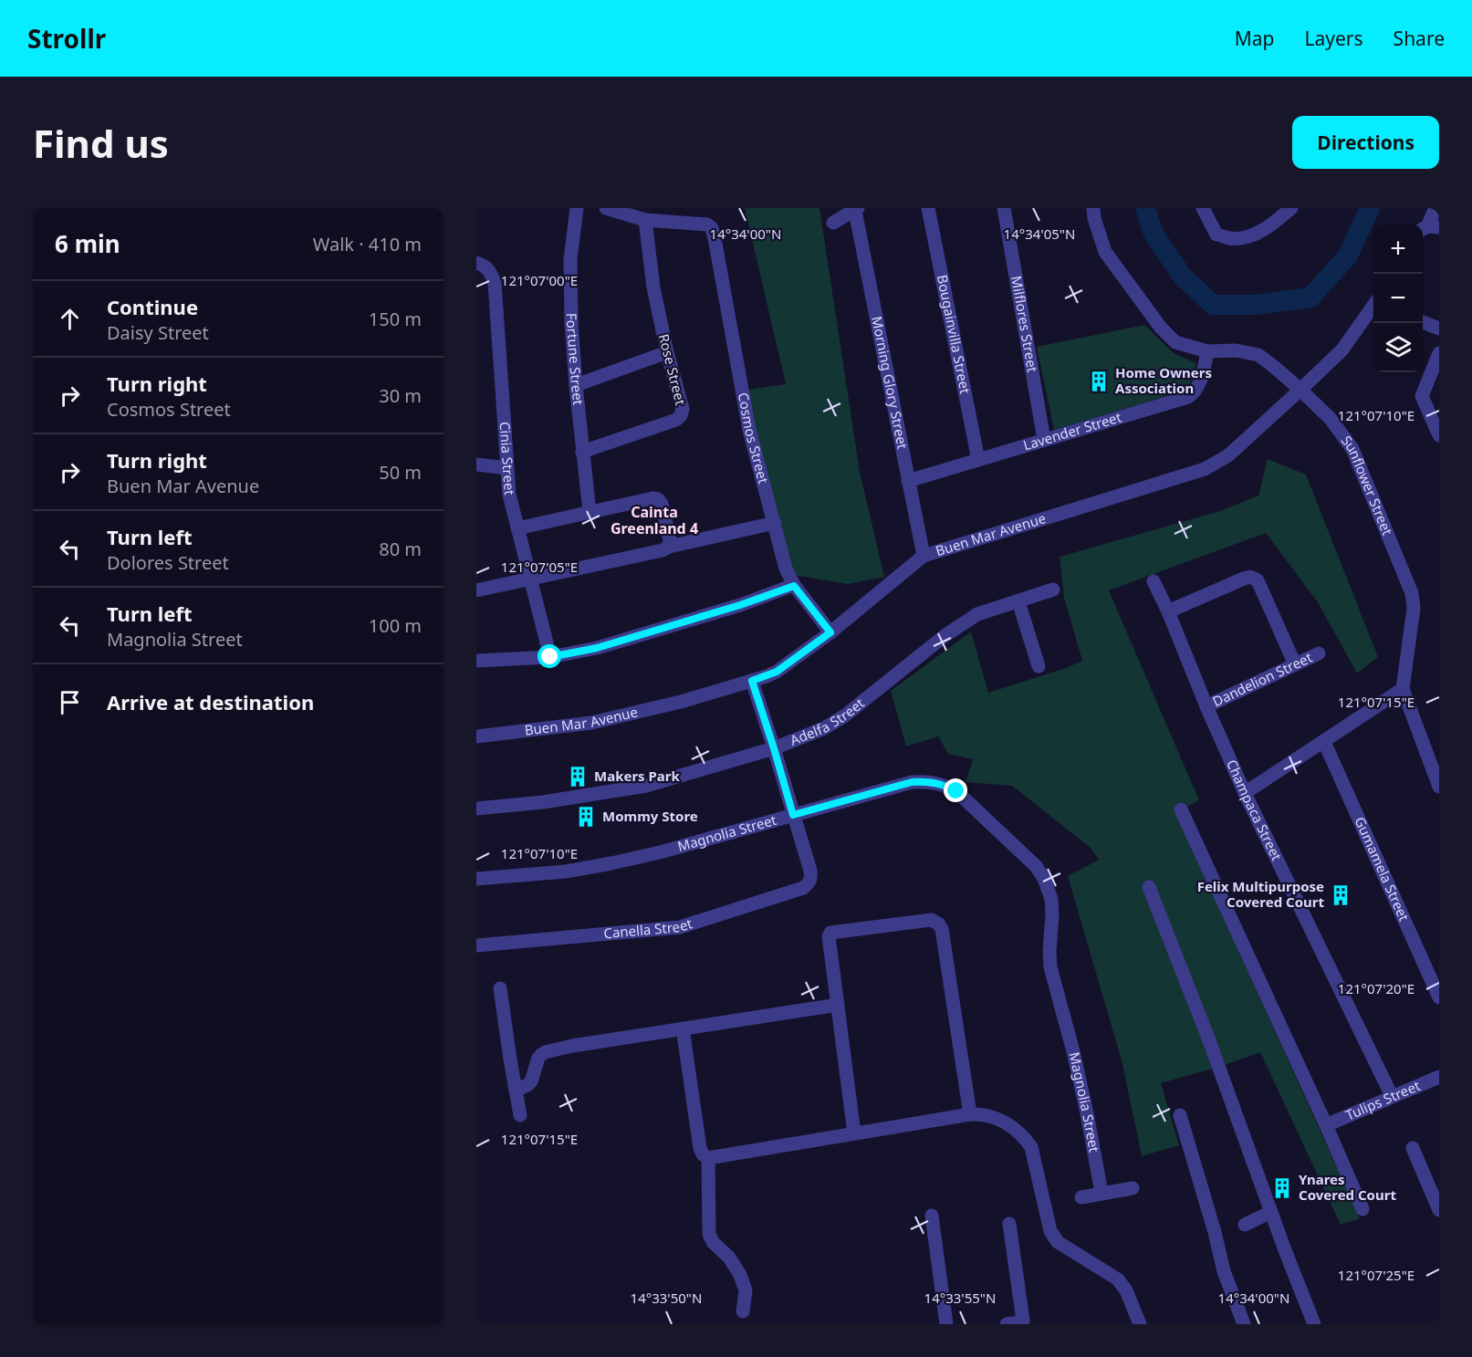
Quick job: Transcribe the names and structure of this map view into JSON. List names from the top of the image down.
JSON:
{
  "streets": {
    "street": [
      "Milflores Street",
      "Bougainvilla Street",
      "Fortune Street",
      "Rose Street",
      "Morning Glory Street",
      "Lavender Street",
      "Cosmos Street",
      "Cinia Street",
      "Sunflower Street",
      "Buen Mar Avenue",
      "Dandelion Street",
      "Adelfa Street",
      "Champaca Street",
      "Magnolia Street",
      "Gumamela Street",
      "Canella Street",
      "Tulips Street"
    ]
  },
  "crossings": [
    ["Milflores Street", "Lavender Street"],
    ["Bougainvilla Street", "Lavender Street"],
    ["Fortune Street", "Rose Street"],
    ["Rose Street", "Cosmos Street"],
    ["Morning Glory Street", "Lavender Street"],
    ["Morning Glory Street", "Buen Mar Avenue"],
    ["Lavender Street", "Sunflower Street"],
    ["Cosmos Street", "Buen Mar Avenue"],
    ["Sunflower Street", "Buen Mar Avenue"],
    ["Dandelion Street", "Champaca Street"],
    ["Champaca Street", "Tulips Street"],
    ["Magnolia Street", "Canella Street"]
  ],
  "districts": ["Cainta Greenland 4"],
  "places": {
    "building": [
      "Home Owners Association",
      "Makers Park",
      "Mommy Store",
      "Felix Multipurpose Covered Court",
      "Ynares Covered Court"
    ]
  },
  "page": {
    "header": "Strollr",
    "nav": ["Map", "Layers", "Share"],
    "buttons": "Directions",
    "title": "Find us",
    "heading": ["6 min", "Walk · 410 m"],
    "map_buttons": ["+", "−"],
    "list": [
      ["Continue", "Daisy Street", "150 m"],
      ["Turn right", "Cosmos Street", "30 m"],
      ["Turn right", "Buen Mar Avenue", "50 m"],
      ["Turn left", "Dolores Street", "80 m"],
      ["Turn left", "Magnolia Street", "100 m"],
      "Arrive at destination"
    ]
  },
  "coordinates": [
    "14°34'00\"N",
    "14°34'05\"N",
    "121°07'00\"E",
    "121°07'10\"E",
    "121°07'05\"E",
    "121°07'15\"E",
    "121°07'20\"E",
    "121°07'25\"E",
    "14°33'50\"N",
    "14°33'55\"N"
  ]
}
